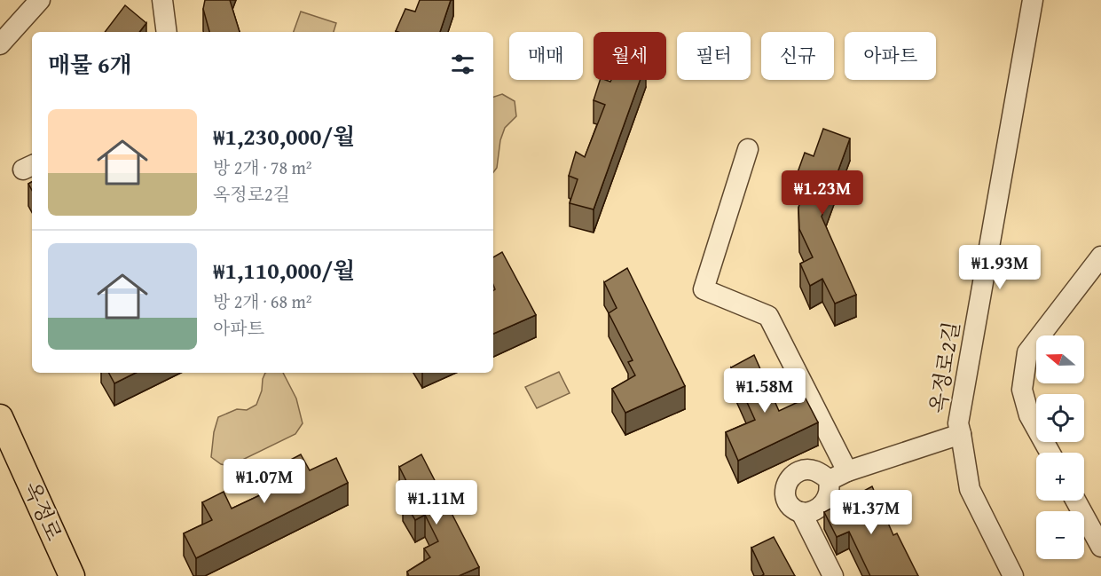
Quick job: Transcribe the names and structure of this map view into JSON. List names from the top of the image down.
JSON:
{
  "streets": {
    "main road": ["옥정로"],
    "street": ["옥정로2길"]
  },
  "north": "left",
  "page": {
    "chip": [
      "매매",
      "월세",
      "필터",
      "신규",
      "아파트"
    ],
    "heading": "매물 6개",
    "list": [
      {
        "name": "₩1,230,000/월",
        "note": "방 2개 · 78 m² · 옥정로2길"
      },
      {
        "name": "₩1,110,000/월",
        "note": "방 2개 · 68 m² · 아파트"
      }
    ],
    "price": [
      "₩1.23M",
      "₩1.93M",
      "₩1.58M",
      "₩1.07M",
      "₩1.11M",
      "₩1.37M"
    ],
    "map_buttons": ["+", "−"]
  }
}
